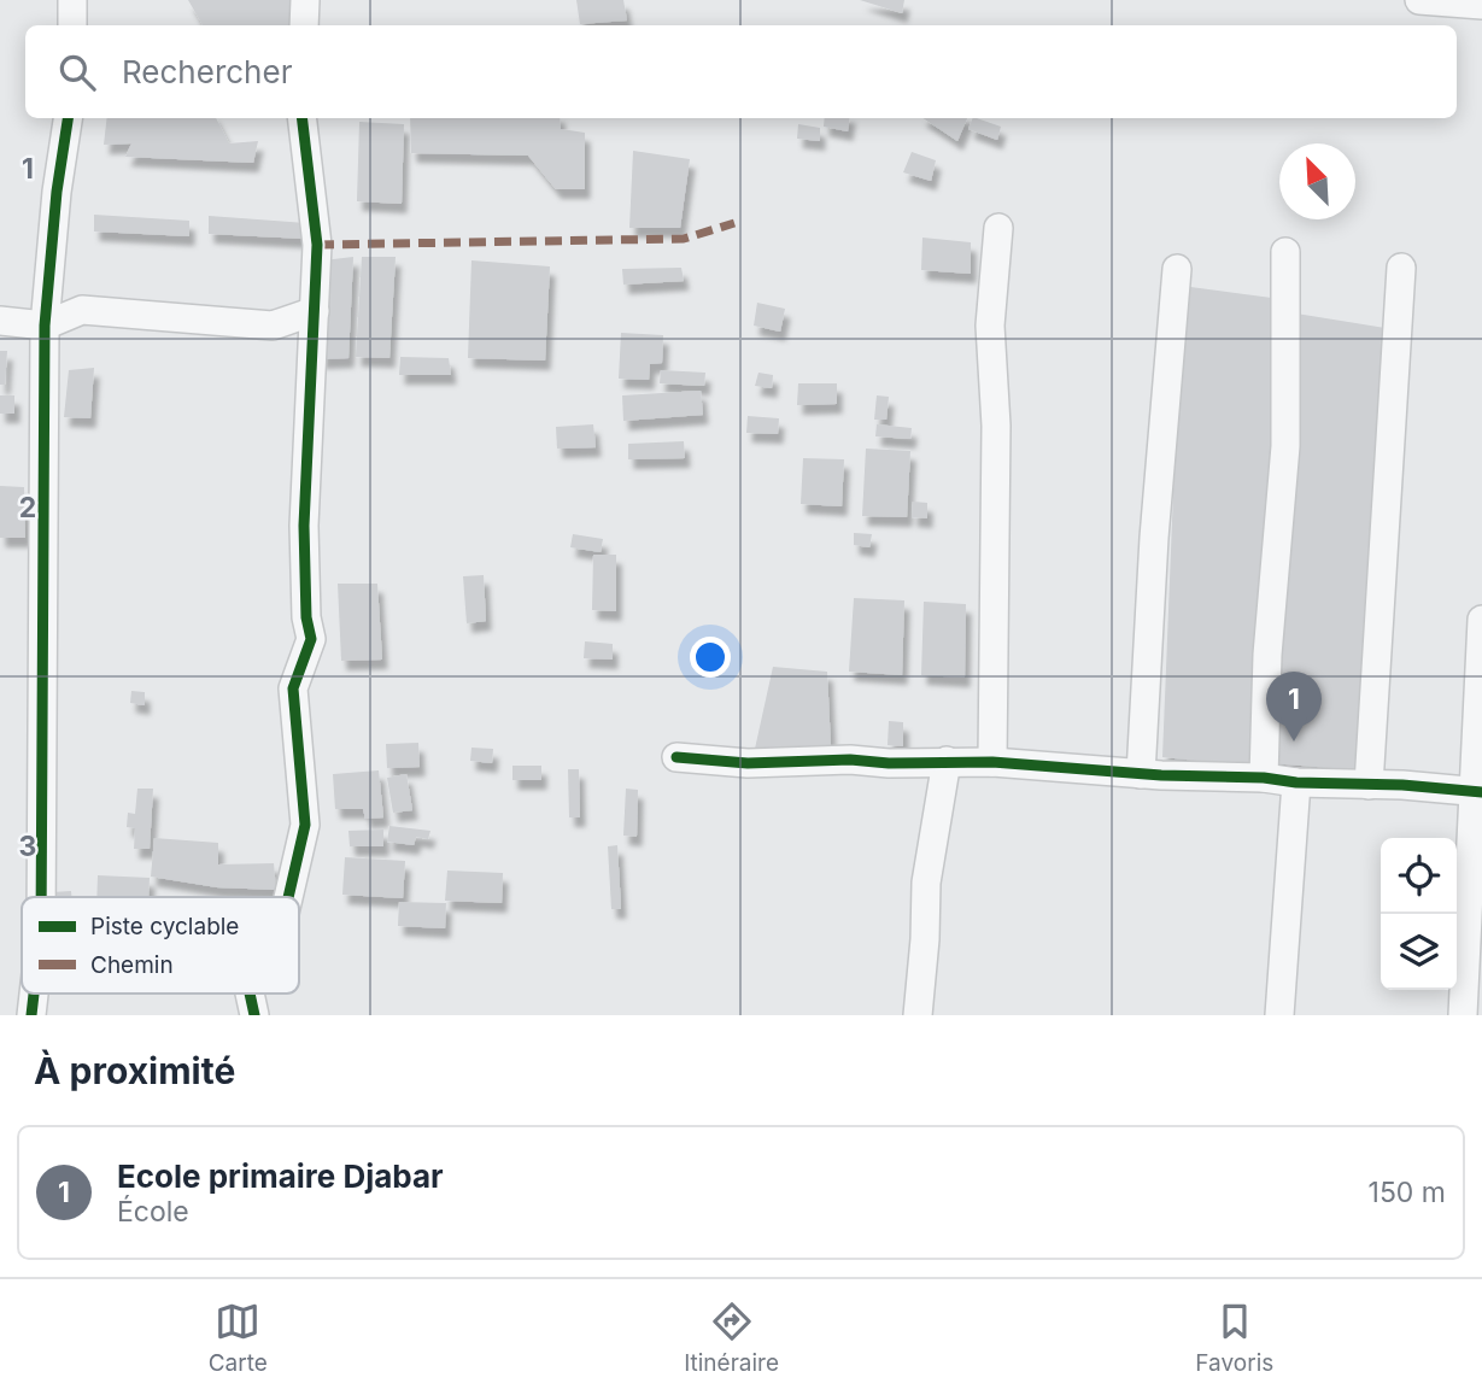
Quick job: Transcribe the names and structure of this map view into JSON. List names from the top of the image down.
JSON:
{
  "legend": ["Piste cyclable", "Chemin"],
  "north": "top left",
  "page": {
    "search": "Rechercher",
    "pins": "1",
    "heading": "À proximité",
    "list": [
      {
        "mark": "1",
        "name": "Ecole primaire Djabar",
        "note": "École",
        "value": "150 m"
      }
    ],
    "nav": ["Carte", "Itinéraire", "Favoris"]
  },
  "grid": {
    "rows": ["1", "2", "3"]
  }
}
